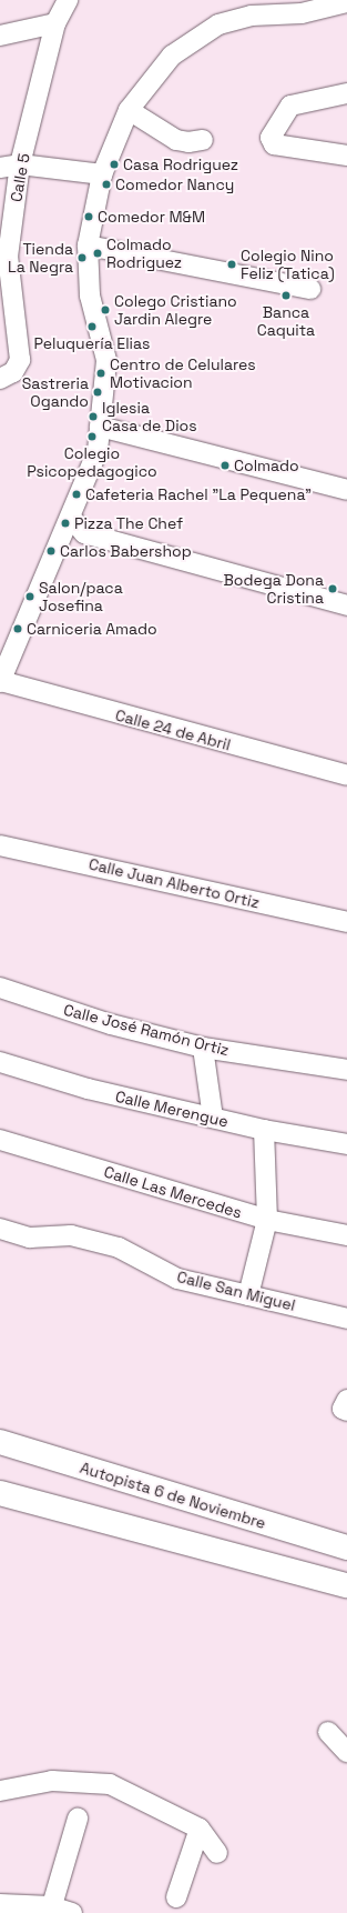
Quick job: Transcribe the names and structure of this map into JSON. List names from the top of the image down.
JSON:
{
  "streets": {
    "highway": ["Autopista 6 de Noviembre"],
    "street": [
      "Calle 5",
      "Calle 24 de Abril",
      "Calle Juan Alberto Ortiz",
      "Calle José Ramón Ortiz",
      "Calle Merengue",
      "Calle Las Mercedes",
      "Calle San Miguel"
    ]
  },
  "places": [
    "Casa Rodriguez",
    "Comedor Nancy",
    "Comedor M&M",
    "Colmado Rodriguez",
    "Tienda La Negra",
    "Colegio Nino Feliz (Tatica)",
    "Banca Caquita",
    "Colego Cristiano Jardin Alegre",
    "Peluquería Elias",
    "Centro de Celulares Motivacion",
    "Sastreria Ogando",
    "Iglesia Casa de Dios",
    "Colegio Psicopedagogico",
    "Colmado",
    "Cafeteria Rachel \"La Pequena\"",
    "Pizza The Chef",
    "Carlos Babershop",
    "Bodega Dona Cristina",
    "Salon/paca Josefina",
    "Carniceria Amado"
  ]
}
